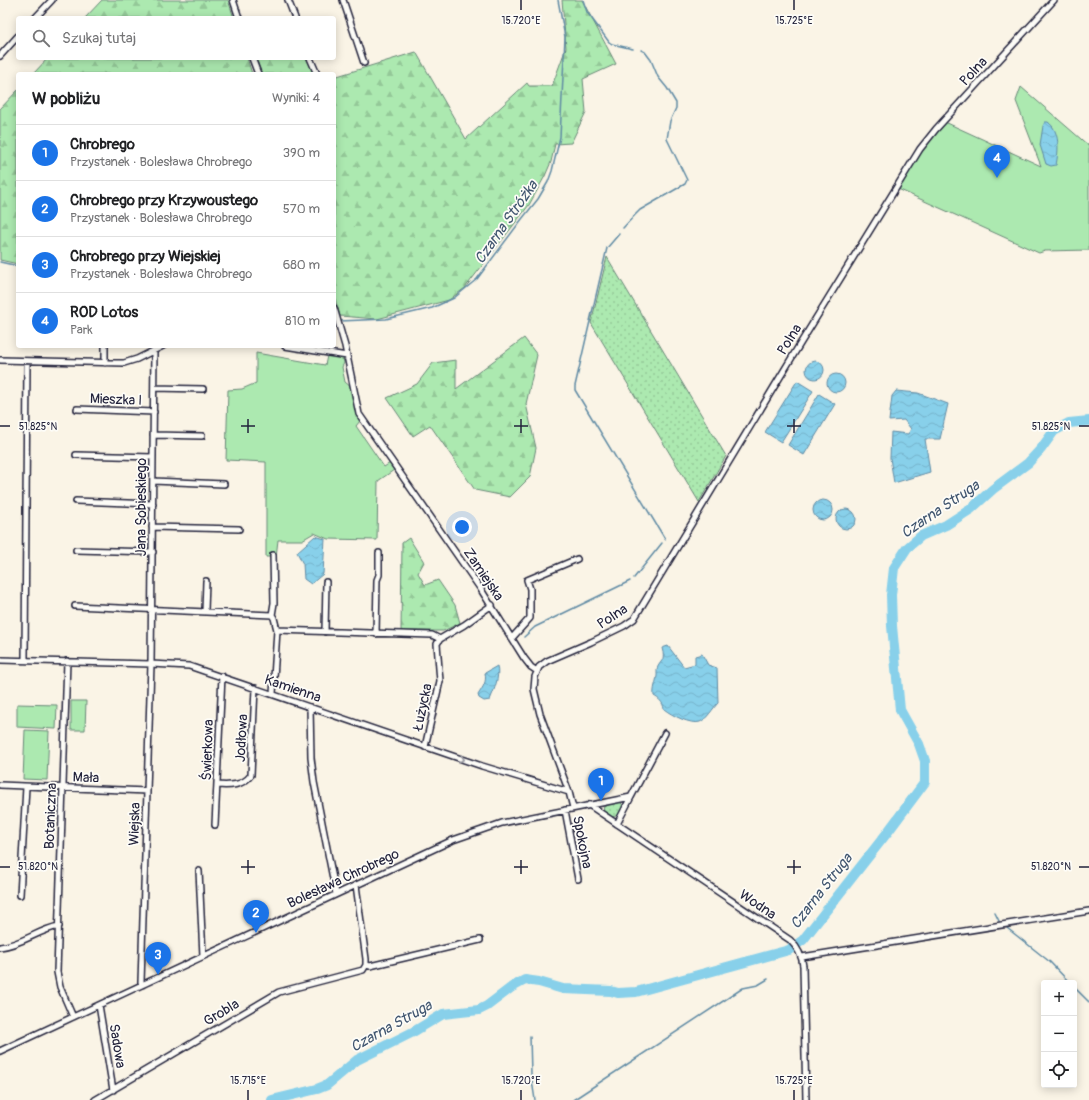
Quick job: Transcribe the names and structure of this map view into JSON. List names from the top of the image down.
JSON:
{
  "streets": {
    "street": [
      "Polna",
      "Mieszka I",
      "Jana Sobieskiego",
      "Zamiejska",
      "Kamienna",
      "Łużycka",
      "Jodłowa",
      "Świerkowa",
      "Mała",
      "Botaniczna",
      "Wiejska",
      "Spokojna",
      "Bolesława Chrobrego",
      "Wodna",
      "Grobla",
      "Sadowa"
    ]
  },
  "crossings": [
    ["Polna", "Zamiejska"],
    ["Mieszka I", "Jana Sobieskiego"],
    ["Jana Sobieskiego", "Kamienna"],
    ["Jana Sobieskiego", "Wiejska"],
    ["Kamienna", "Łużycka"],
    ["Kamienna", "Jodłowa"],
    ["Kamienna", "Świerkowa"],
    ["Kamienna", "Botaniczna"],
    ["Kamienna", "Wiejska"],
    ["Jodłowa", "Świerkowa"],
    ["Mała", "Botaniczna"],
    ["Mała", "Wiejska"],
    ["Botaniczna", "Bolesława Chrobrego"],
    ["Wiejska", "Bolesława Chrobrego"],
    ["Spokojna", "Bolesława Chrobrego"],
    ["Bolesława Chrobrego", "Sadowa"],
    ["Grobla", "Sadowa"]
  ],
  "water": ["Czarna Stróżka", "Czarna Struga"],
  "page": {
    "search": "Szukaj tutaj",
    "heading": ["W pobliżu", "Wyniki: 4"],
    "list": [
      {
        "mark": "1",
        "name": "Chrobrego",
        "note": "Przystanek · Bolesława Chrobrego",
        "value": "390 m"
      },
      {
        "mark": "2",
        "name": "Chrobrego przy Krzywoustego",
        "note": "Przystanek · Bolesława Chrobrego",
        "value": "570 m"
      },
      {
        "mark": "3",
        "name": "Chrobrego przy Wiejskiej",
        "note": "Przystanek · Bolesława Chrobrego",
        "value": "680 m"
      },
      {
        "mark": "4",
        "name": "ROD Lotos",
        "note": "Park",
        "value": "810 m"
      }
    ],
    "pins": [
      "4",
      "1",
      "2",
      "3"
    ],
    "map_buttons": ["+", "−"]
  },
  "coordinates": [
    "15.720°E",
    "15.725°E",
    "51.825°N",
    "51.820°N",
    "15.715°E"
  ]
}
